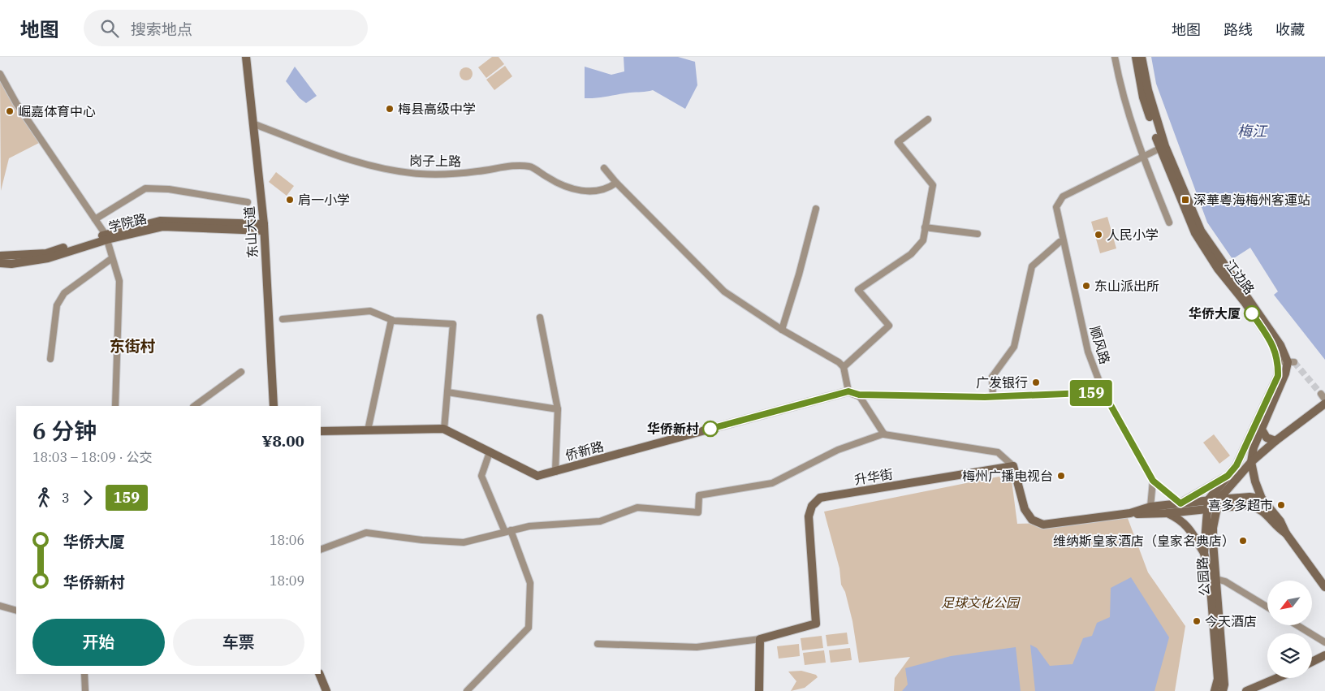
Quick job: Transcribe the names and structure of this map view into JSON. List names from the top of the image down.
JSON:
{
  "streets": {
    "street": [
      "岗子上路",
      "学院路",
      "东山大道",
      "江边路",
      "顺风路",
      "侨新路",
      "升华街",
      "公园路"
    ]
  },
  "crossings": [
    ["岗子上路", "东山大道"],
    ["学院路", "东山大道"],
    ["江边路", "顺风路"],
    ["江边路", "公园路"]
  ],
  "districts": ["东街村"],
  "water": ["梅江"],
  "parks": ["足球文化公园"],
  "places": {
    "other": [
      "梅县高级中学",
      "崛嘉体育中心",
      "肩一小学",
      "人民小学",
      "东山派出所",
      "华侨大厦",
      "广发银行",
      "华侨新村",
      "梅州广播电视台",
      "喜多多超市",
      "维纳斯皇家酒店（皇家名典店）",
      "今天酒店"
    ],
    "transit": ["深華粵海梅州客運站"]
  },
  "lines": ["bus line 159"],
  "north": "bottom left",
  "page": {
    "header": "地图",
    "search": "搜索地点",
    "nav": ["地图", "路线", "收藏"],
    "on_map": "159",
    "heading": ["6 分钟", "18:03 – 18:09 · 公交", "¥8.00"],
    "legs": ["3", "159"],
    "list": [
      {
        "name": "华侨大厦",
        "value": "18:06"
      },
      {
        "name": "华侨新村",
        "value": "18:09"
      }
    ],
    "buttons": ["开始", "车票"]
  }
}
